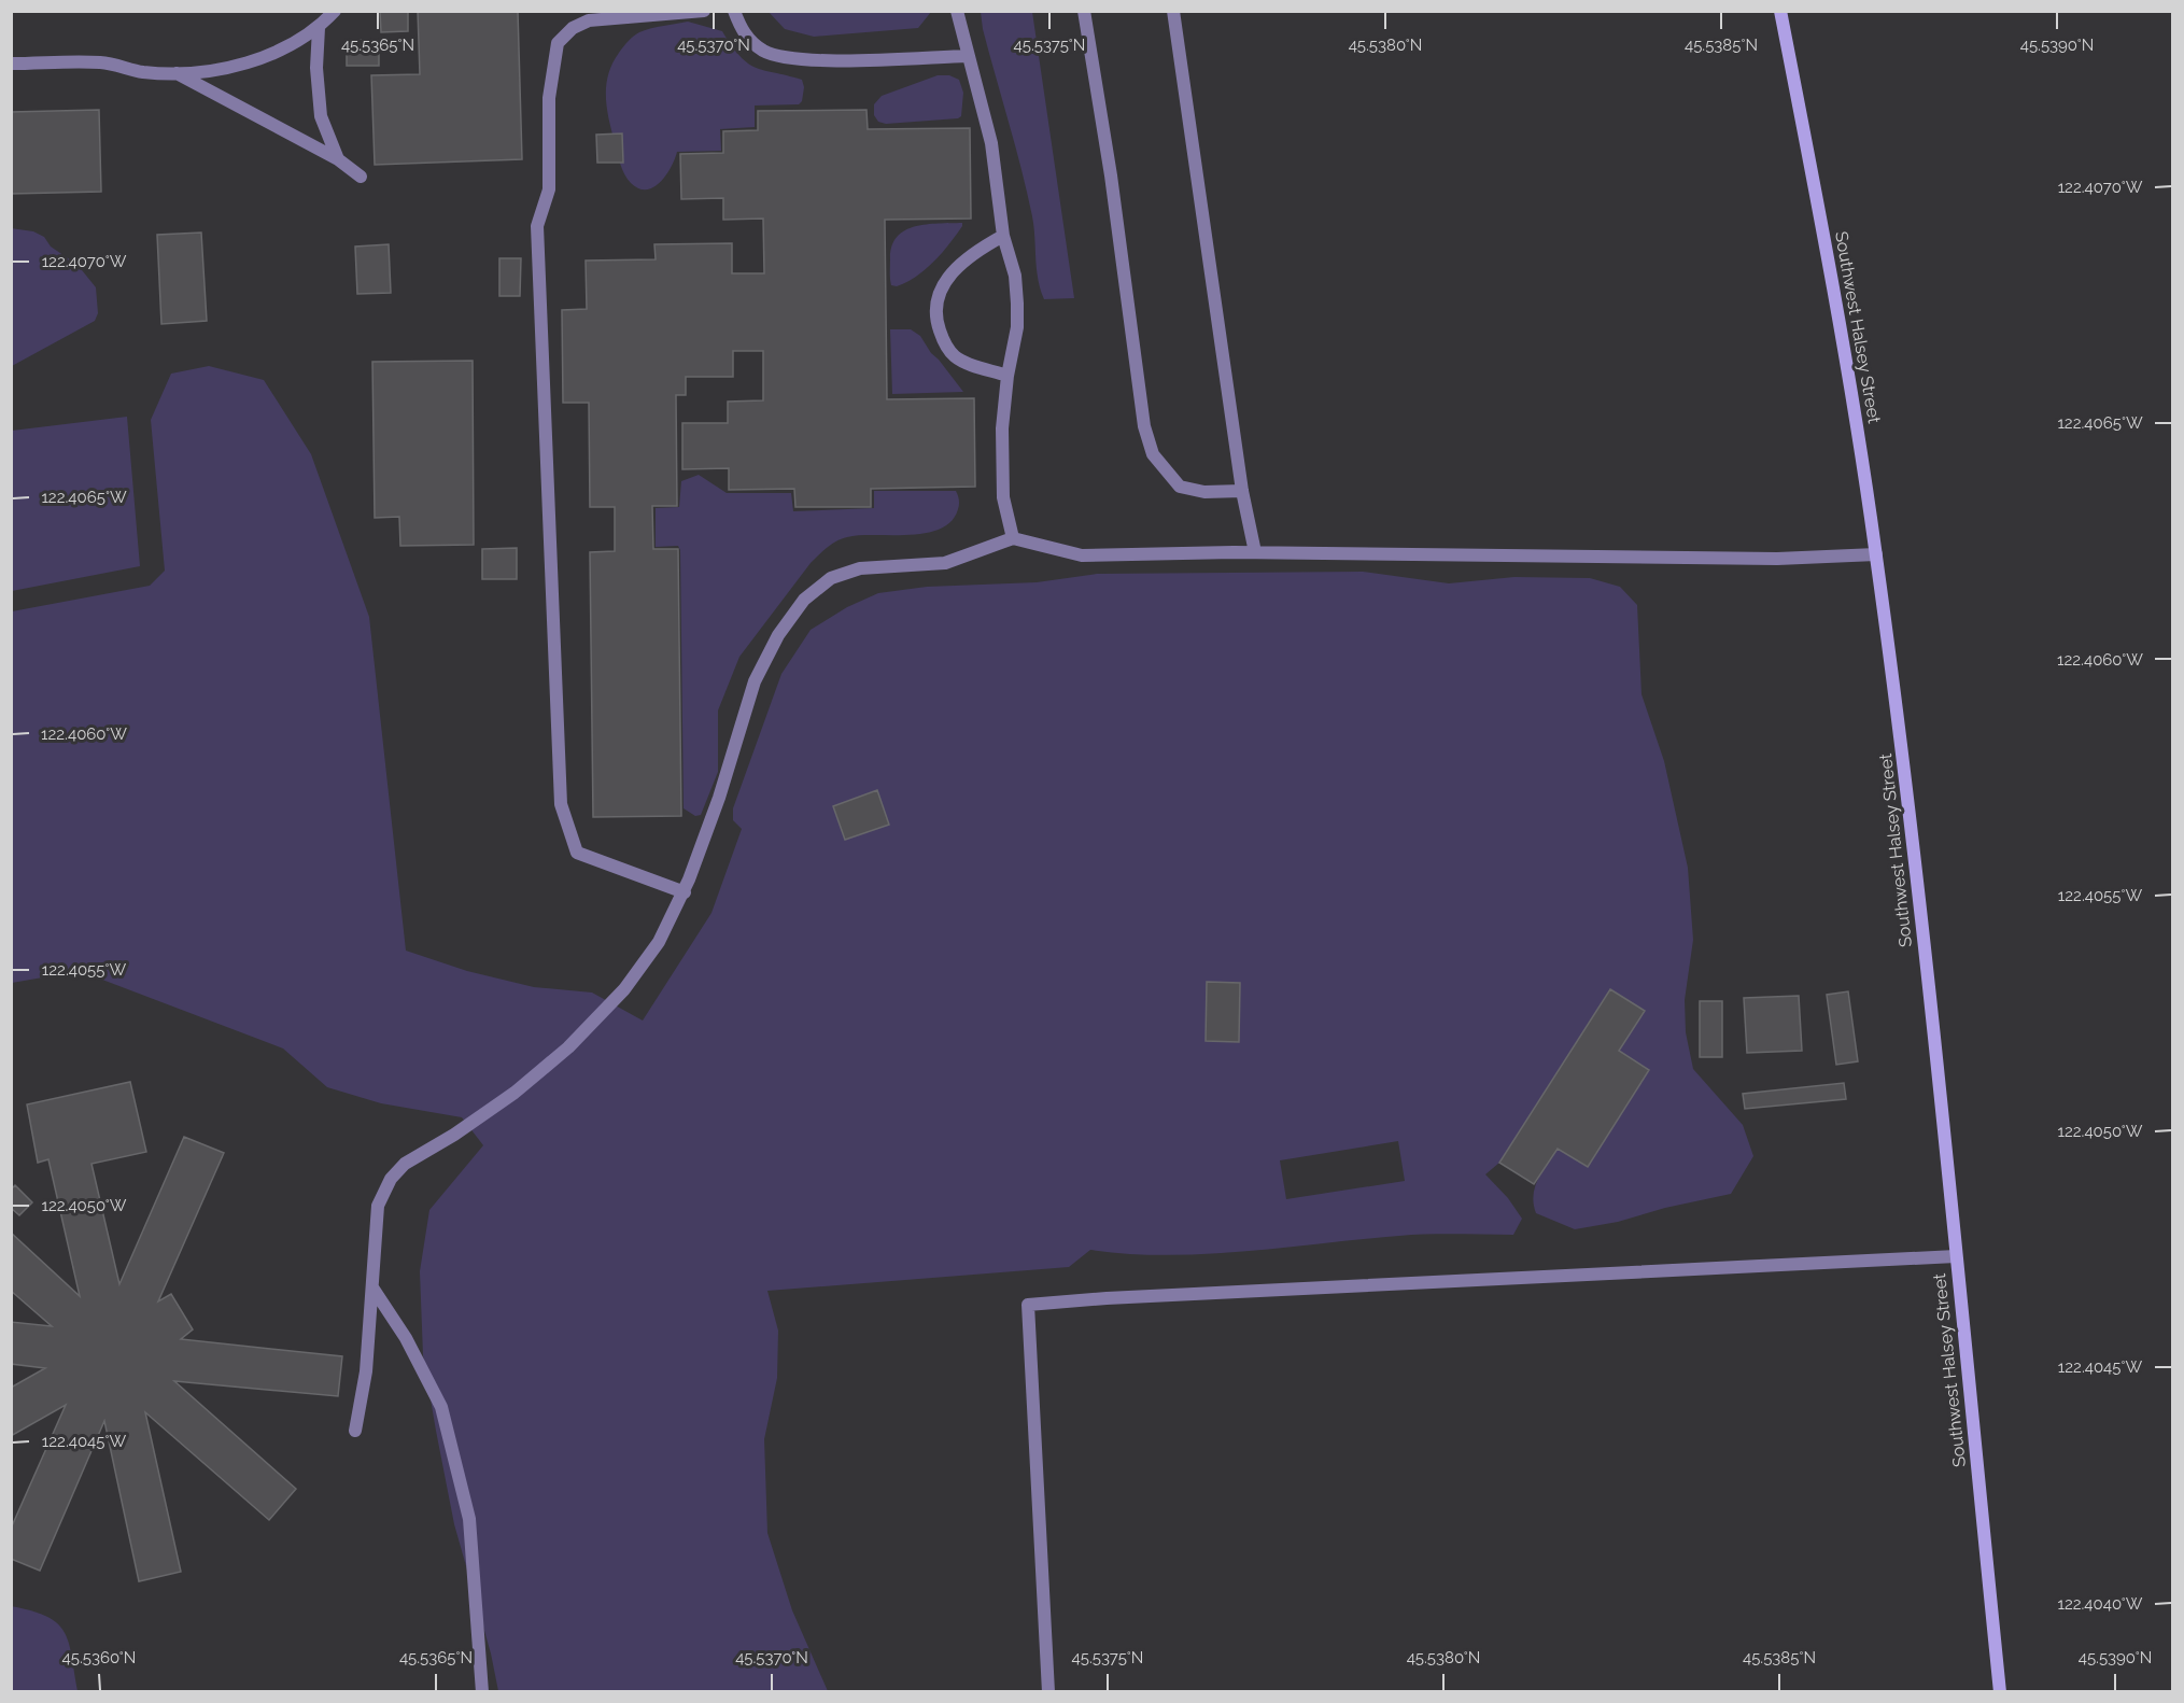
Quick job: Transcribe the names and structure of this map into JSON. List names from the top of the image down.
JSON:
{
  "streets": {
    "street": ["Southwest Halsey Street"]
  },
  "coordinates": [
    "45.5365°N",
    "45.5370°N",
    "45.5375°N",
    "45.5380°N",
    "45.5385°N",
    "45.5390°N",
    "122.4070°W",
    "122.4065°W",
    "122.4060°W",
    "122.4055°W",
    "122.4050°W",
    "122.4045°W",
    "122.4040°W",
    "45.5360°N"
  ]
}
